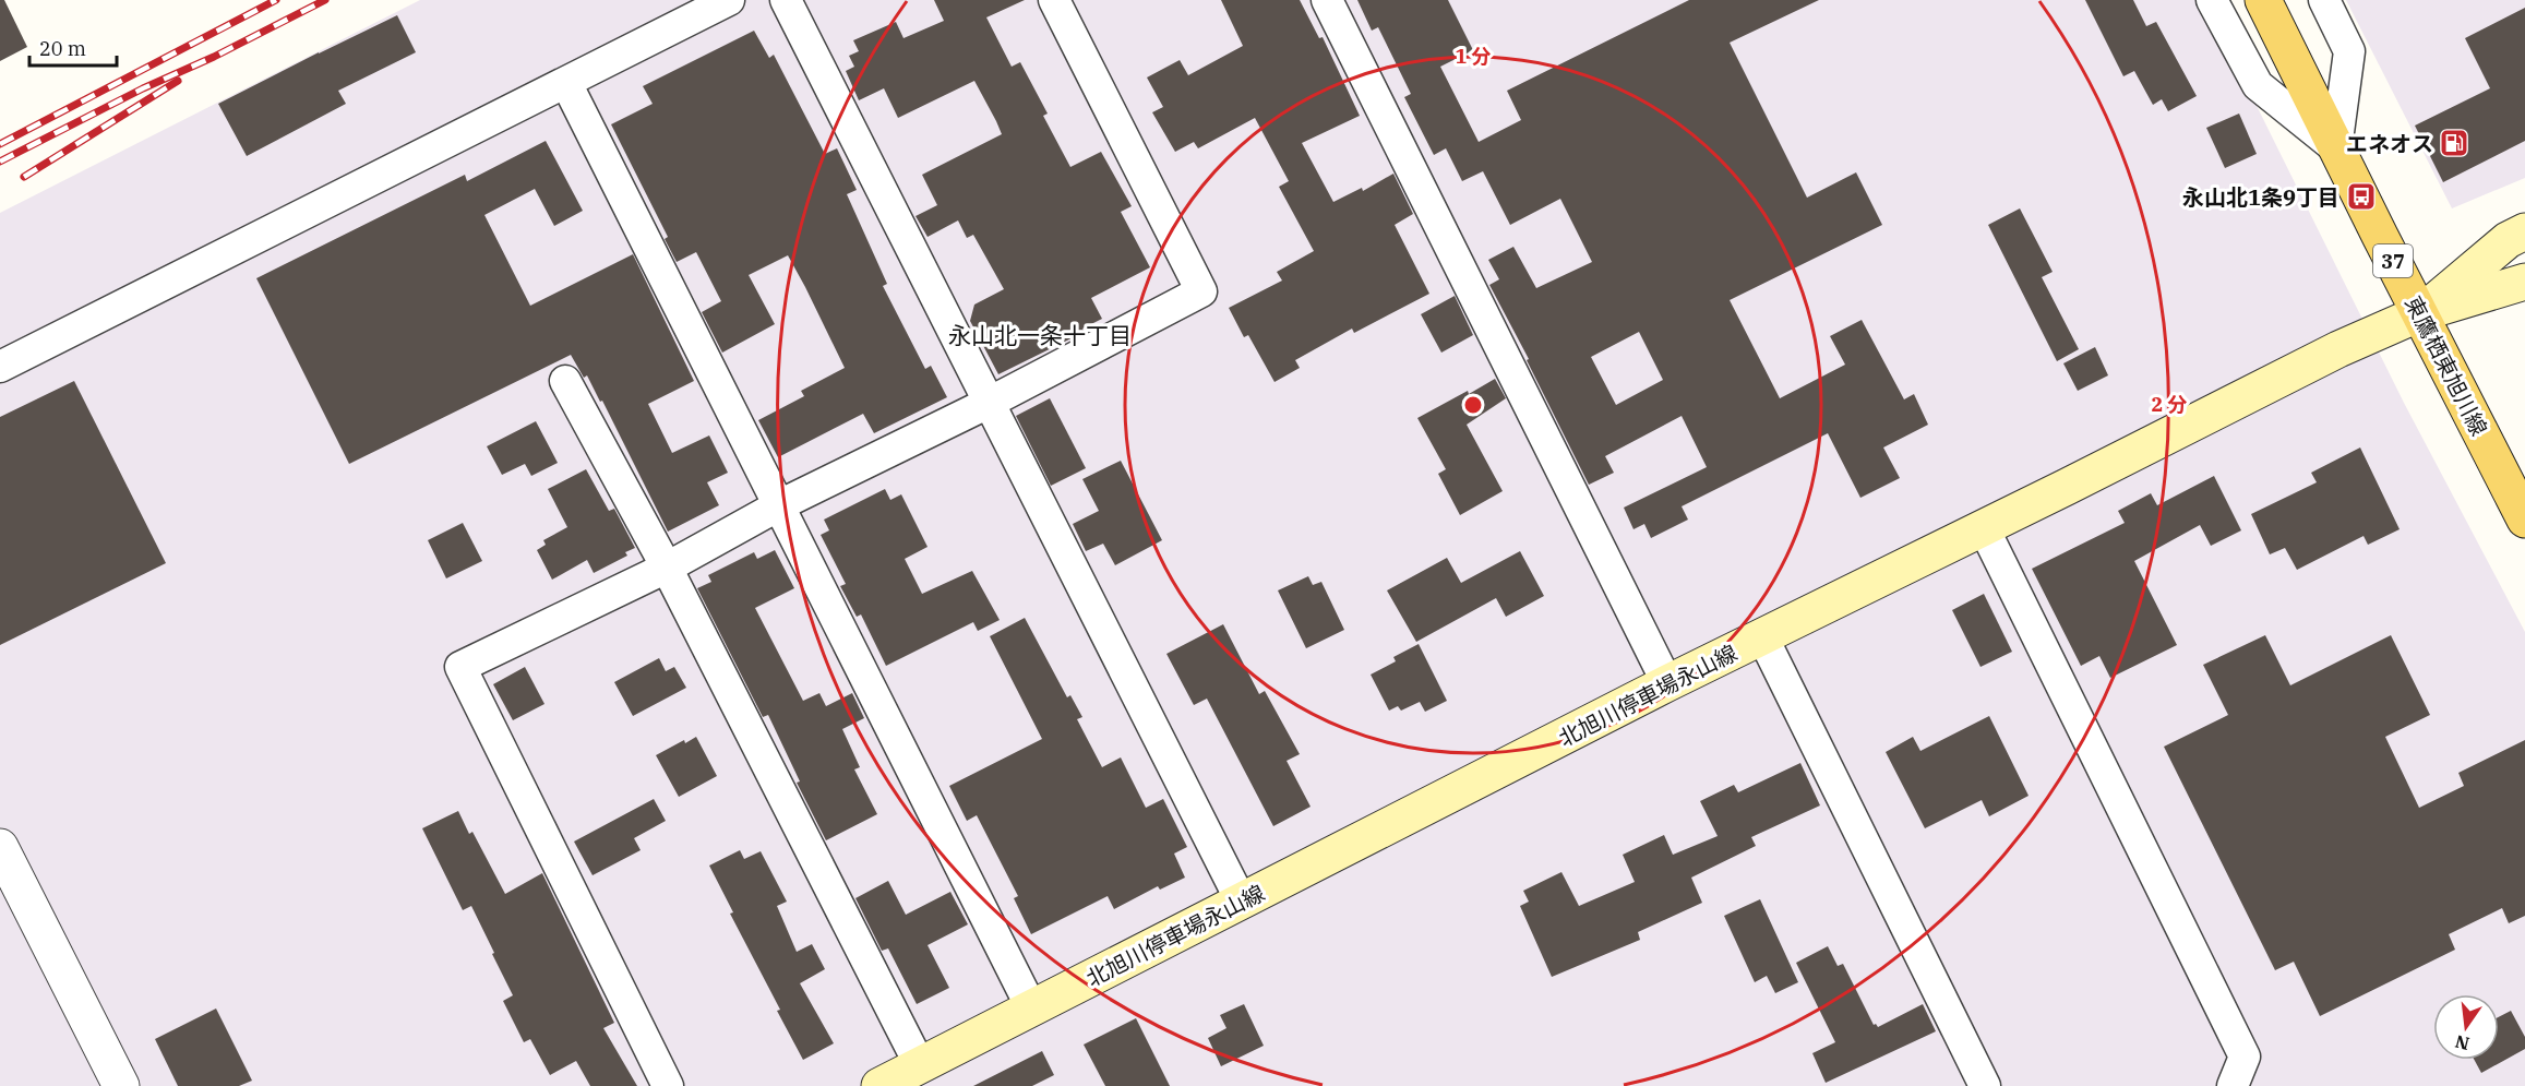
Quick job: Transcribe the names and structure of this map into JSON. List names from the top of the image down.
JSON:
{
  "streets": {
    "main road": ["37", "東鷹栖東旭川線", "北旭川停車場永山線"]
  },
  "crossings": [
    ["東鷹栖東旭川線", "北旭川停車場永山線"]
  ],
  "districts": ["永山北一条十丁目"],
  "places": {
    "fuel station": ["エネオス"],
    "bus stop": ["永山北1条9丁目"]
  },
  "scale_bar": "20 m",
  "north": "bottom",
  "rings": ["1 分", "2 分"]
}
